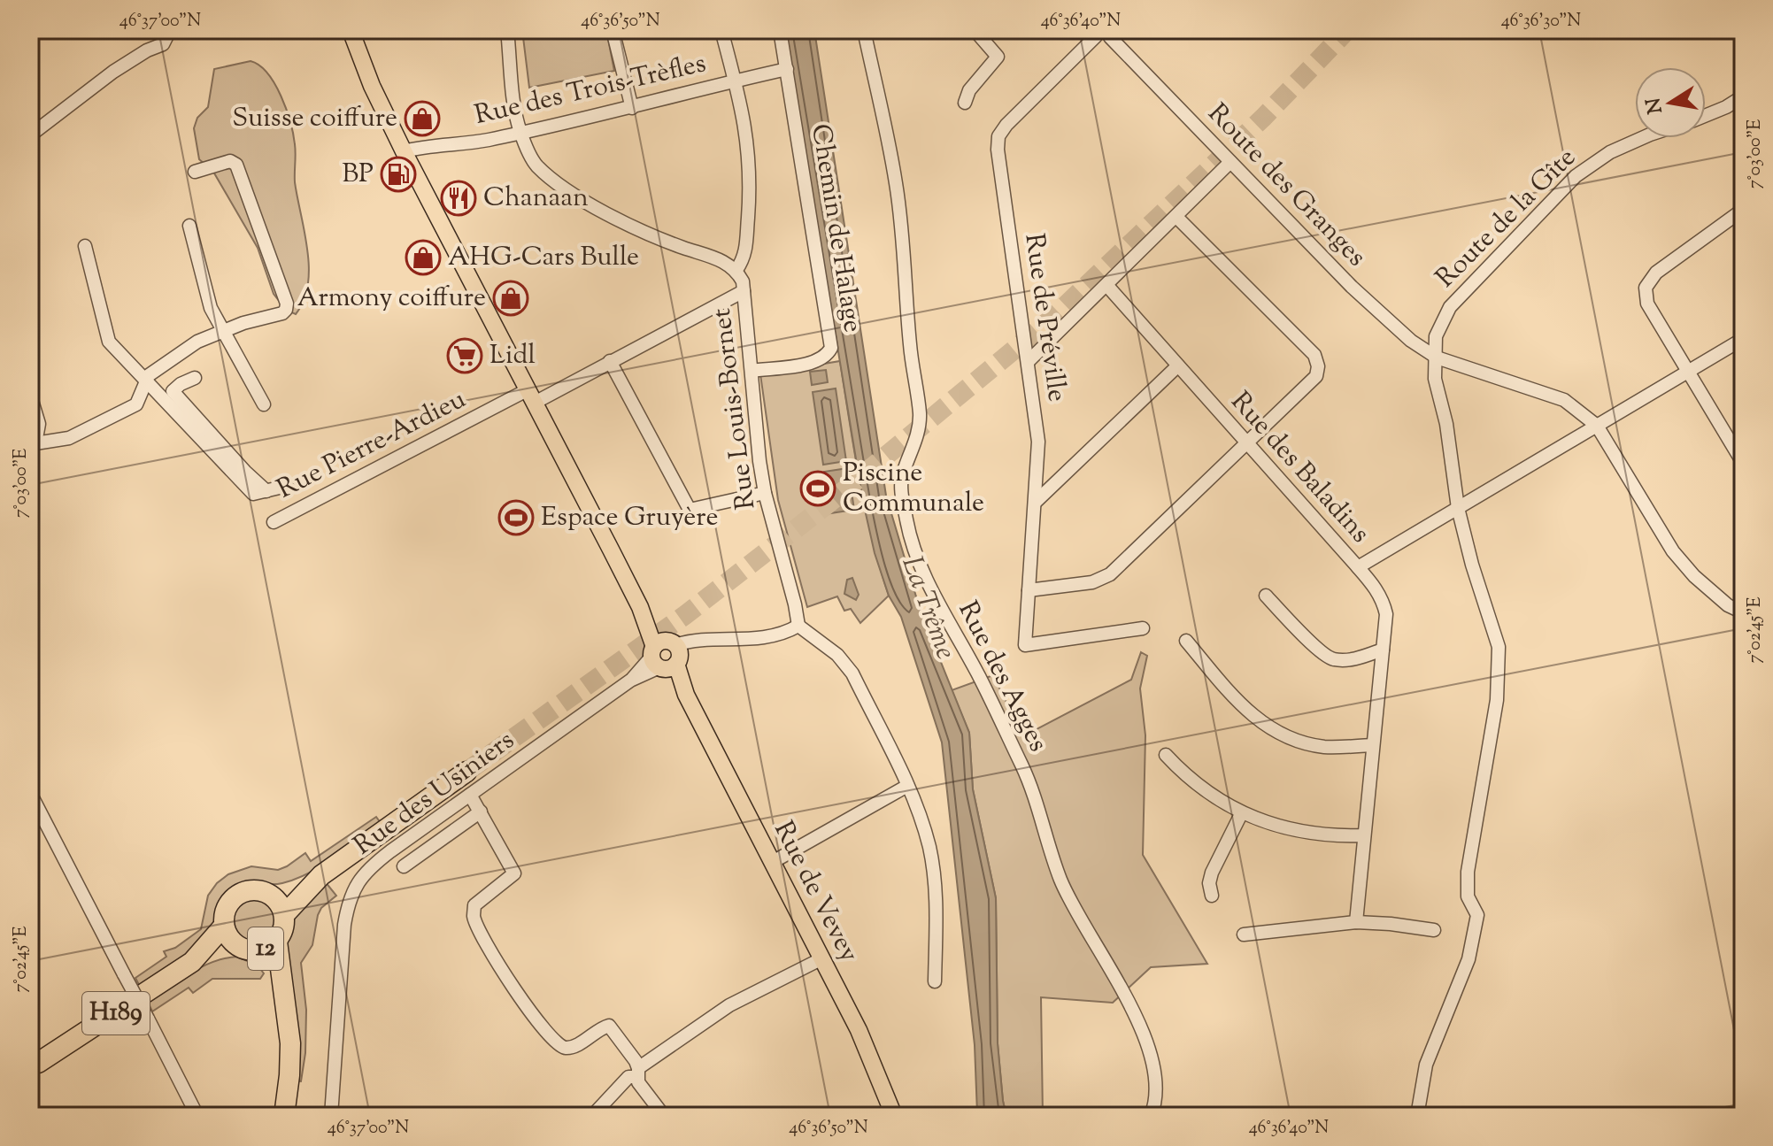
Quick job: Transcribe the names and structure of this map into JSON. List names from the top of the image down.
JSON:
{
  "streets": {
    "highway": ["12", "H189"],
    "main road": ["Rue de Vevey"],
    "street": [
      "Rue des Trois-Trèfles",
      "Route des Granges",
      "Route de la Gîte",
      "Chemin de Halage",
      "Rue de Préville",
      "Rue Louis-Bornet",
      "Rue Pierre-Ardieu",
      "Rue des Baladins",
      "Rue des Agges",
      "Rue des Usiniers"
    ]
  },
  "crossings": [
    ["Rue des Trois-Trèfles", "Chemin de Halage"],
    ["Rue des Trois-Trèfles", "Rue de Vevey"],
    ["Route des Granges", "Route de la Gîte"],
    ["Route des Granges", "Rue des Baladins"],
    ["Route de la Gîte", "Rue des Baladins"],
    ["Chemin de Halage", "Rue Louis-Bornet"],
    ["Rue Louis-Bornet", "Rue Pierre-Ardieu"],
    ["Rue Pierre-Ardieu", "Rue de Vevey"],
    ["Rue des Usiniers", "Rue de Vevey"],
    ["12", "H189"]
  ],
  "water": ["La Trême"],
  "places": {
    "shop": ["Suisse coiffure", "AHG-Cars Bulle", "Armony coiffure"],
    "fuel station": ["BP"],
    "restaurant": ["Chanaan"],
    "supermarket": ["Lidl"],
    "sports": ["Piscine Communale", "Espace Gruyère"]
  },
  "north": "left",
  "coordinates": [
    "46°37'00\"N",
    "46°36'50\"N",
    "46°36'40\"N",
    "46°36'30\"N",
    "7°03'00\"E",
    "7°02'45\"E"
  ]
}
